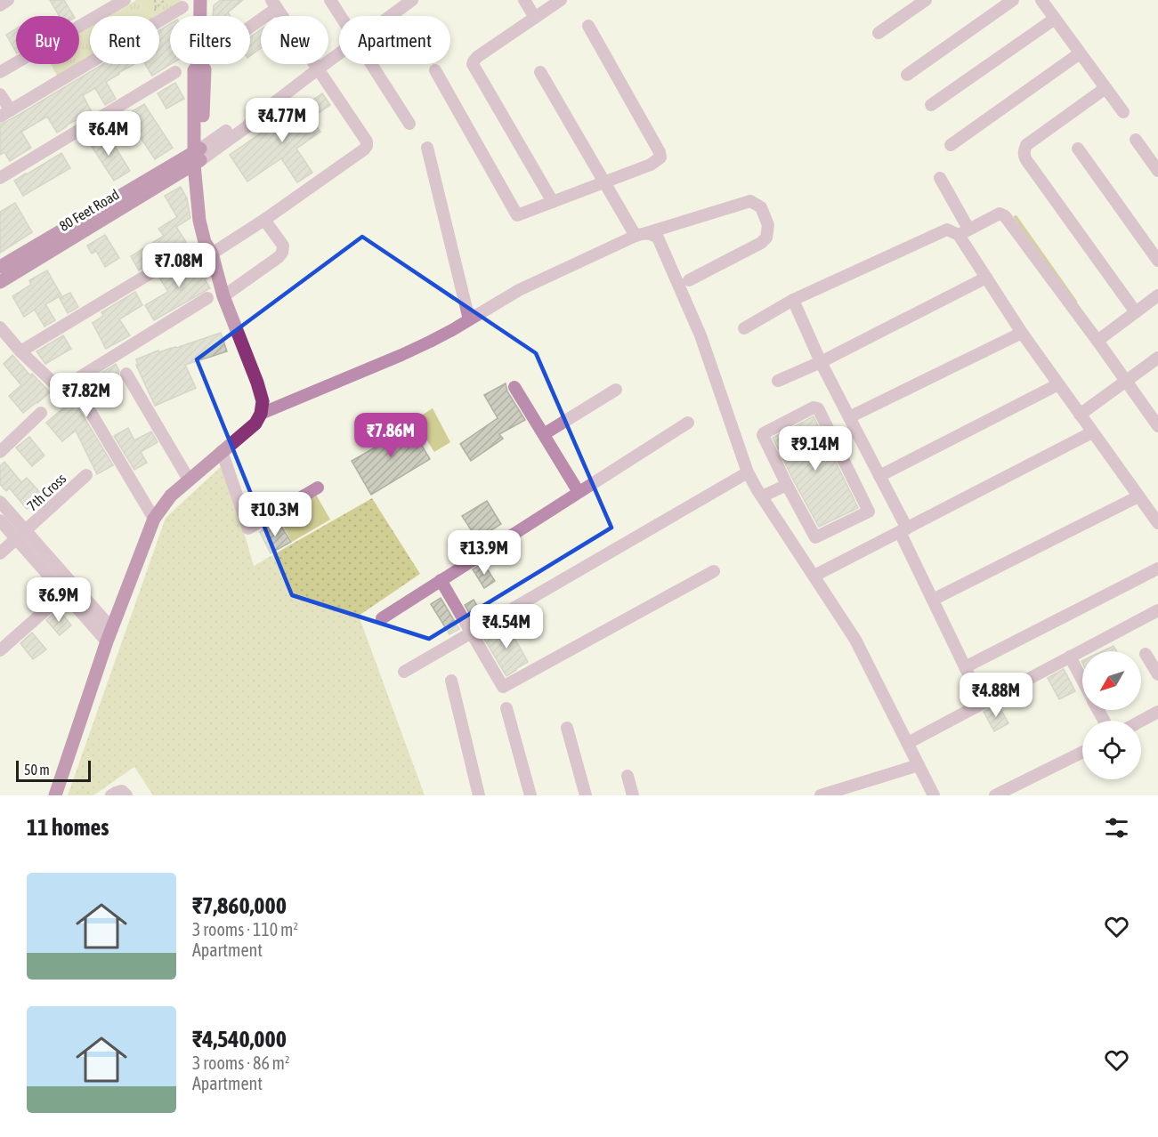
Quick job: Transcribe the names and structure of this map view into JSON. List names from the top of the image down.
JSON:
{
  "streets": {
    "main road": ["80 Feet Road"],
    "street": ["7th Cross"]
  },
  "scale_bar": "50 m",
  "north": "bottom left",
  "page": {
    "chip": [
      "Buy",
      "Rent",
      "Filters",
      "New",
      "Apartment"
    ],
    "price": [
      "₹4.77M",
      "₹6.4M",
      "₹7.08M",
      "₹7.82M",
      "₹7.86M",
      "₹9.14M",
      "₹10.3M",
      "₹13.9M",
      "₹6.9M",
      "₹4.54M",
      "₹4.88M"
    ],
    "scale": "50 m",
    "heading": "11 homes",
    "list": [
      {
        "name": "₹7,860,000",
        "note": "3 rooms · 110 m² · Apartment"
      },
      {
        "name": "₹4,540,000",
        "note": "3 rooms · 86 m² · Apartment"
      }
    ]
  }
}
